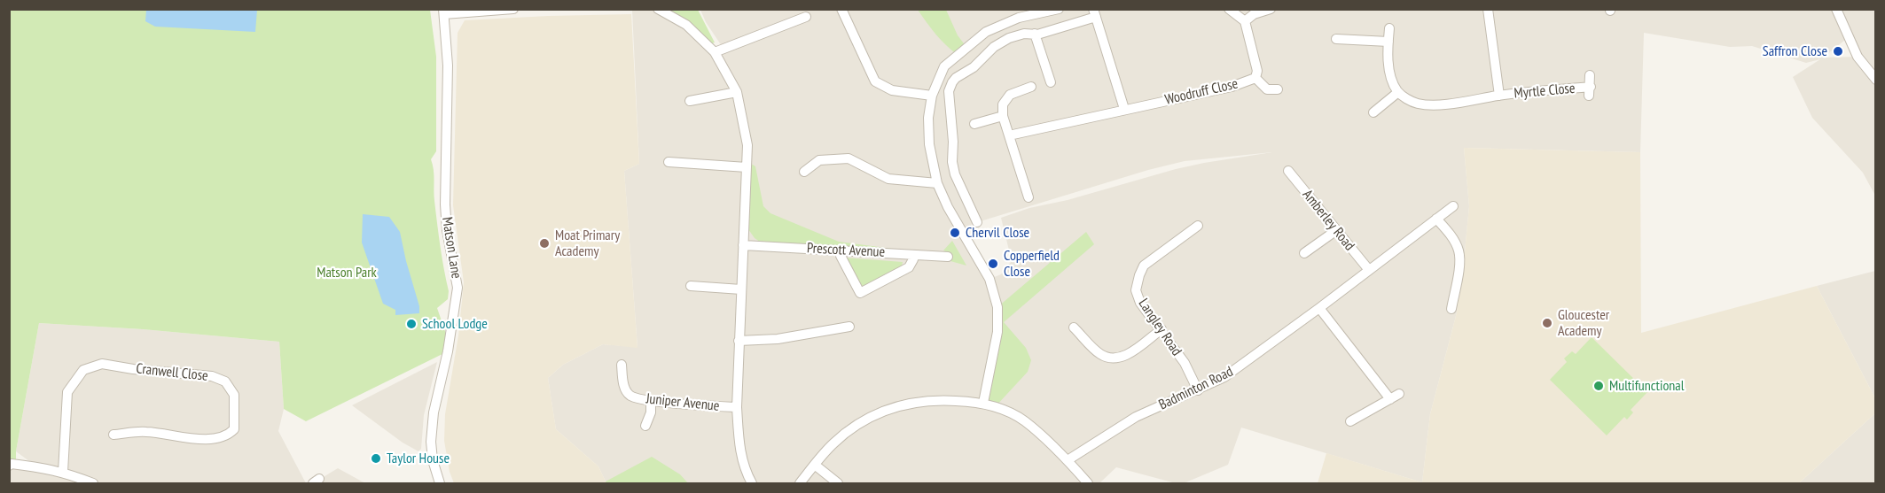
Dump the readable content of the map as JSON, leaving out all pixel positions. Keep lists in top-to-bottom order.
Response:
{
  "streets": {
    "street": [
      "Myrtle Close",
      "Woodruff Close",
      "Amberley Road",
      "Matson Lane",
      "Prescott Avenue",
      "Langley Road",
      "Cranwell Close",
      "Badminton Road",
      "Juniper Avenue"
    ]
  },
  "crossings": [
    ["Amberley Road", "Badminton Road"],
    ["Prescott Avenue", "Juniper Avenue"],
    ["Langley Road", "Badminton Road"]
  ],
  "parks": ["Matson Park"],
  "places": [
    "Saffron Close",
    "Chervil Close",
    "Moat Primary Academy",
    "Copperfield Close",
    "Gloucester Academy",
    "School Lodge",
    "Multifunctional",
    "Taylor House"
  ]
}
